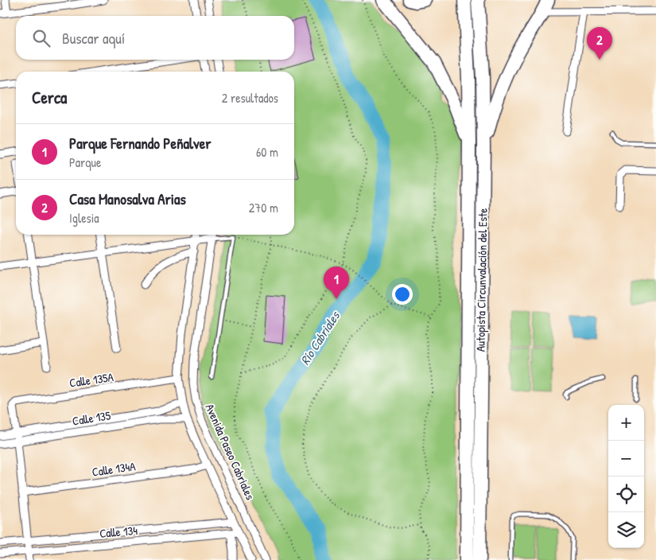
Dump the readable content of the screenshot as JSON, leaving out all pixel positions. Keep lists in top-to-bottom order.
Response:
{
  "streets": {
    "highway": ["Autopista Circunvalación del Este"],
    "street": [
      "Calle 135A",
      "Calle 135",
      "Avenida Paseo Cabriales",
      "Calle 134A",
      "Calle 134"
    ]
  },
  "crossings": [
    ["Calle 135A", "Calle 135"]
  ],
  "water": ["Río Cabriales"],
  "page": {
    "search": "Buscar aquí",
    "pins": ["2", "1"],
    "heading": ["Cerca", "2 resultados"],
    "list": [
      {
        "mark": "1",
        "name": "Parque Fernando Peñalver",
        "note": "Parque",
        "value": "60 m"
      },
      {
        "mark": "2",
        "name": "Casa Manosalva Arias",
        "note": "Iglesia",
        "value": "270 m"
      }
    ],
    "map_buttons": ["+", "−"]
  }
}
